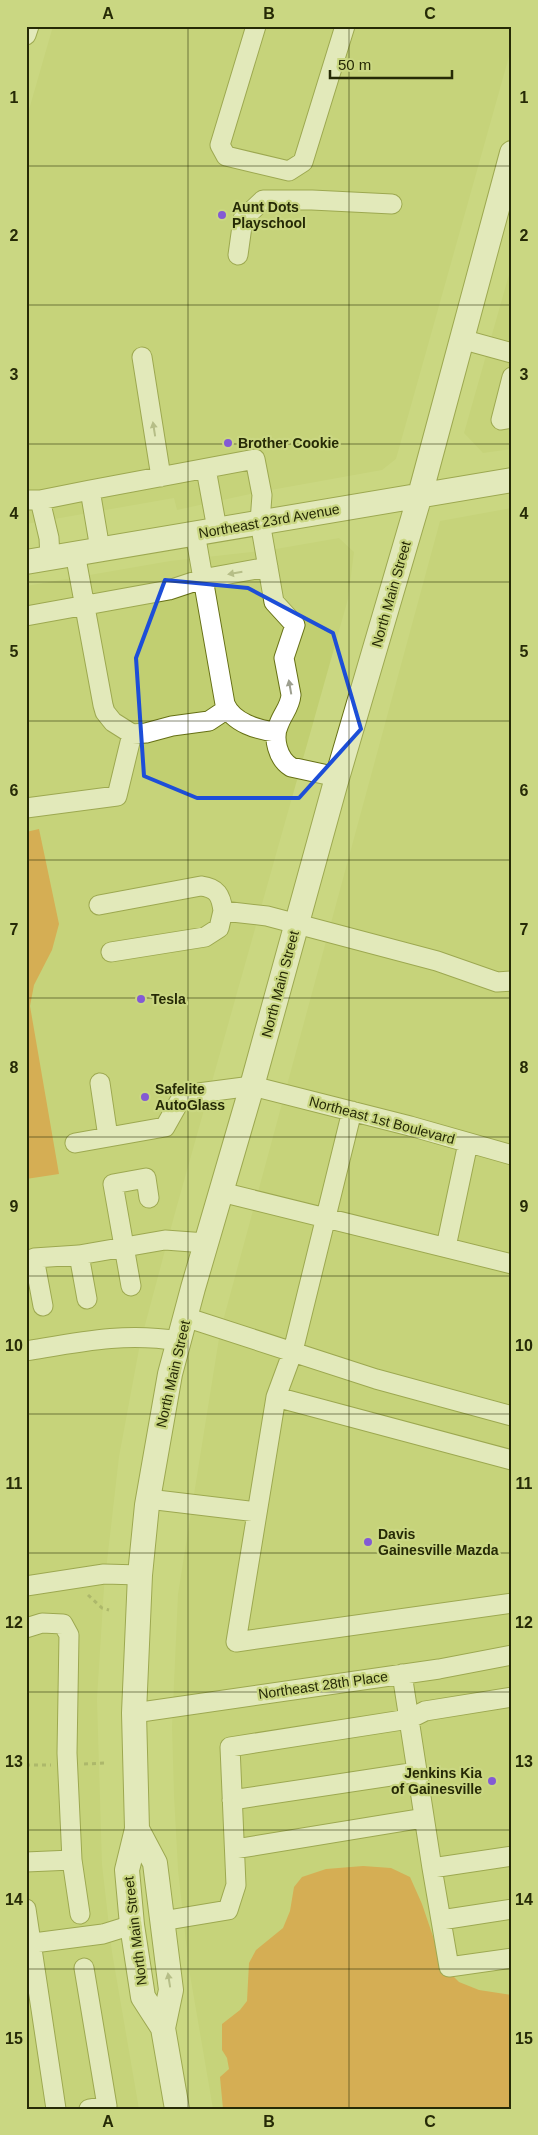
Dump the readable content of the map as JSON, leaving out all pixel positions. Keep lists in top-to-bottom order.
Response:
{
  "streets": {
    "main road": ["Northeast 23rd Avenue", "North Main Street"],
    "street": ["Northeast 1st Boulevard", "Northeast 28th Place"]
  },
  "crossings": [
    ["Northeast 23rd Avenue", "North Main Street"],
    ["North Main Street", "Northeast 1st Boulevard"],
    ["North Main Street", "Northeast 28th Place"]
  ],
  "places": [
    "Aunt Dots Playschool",
    "Brother Cookie",
    "Tesla",
    "Safelite AutoGlass",
    "Davis Gainesville Mazda",
    "Jenkins Kia of Gainesville"
  ],
  "scale_bar": "50 m",
  "grid": {
    "columns": ["A", "B", "C"],
    "rows": [
      "1",
      "2",
      "3",
      "4",
      "5",
      "6",
      "7",
      "8",
      "9",
      "10",
      "11",
      "12",
      "13",
      "14",
      "15"
    ]
  }
}
